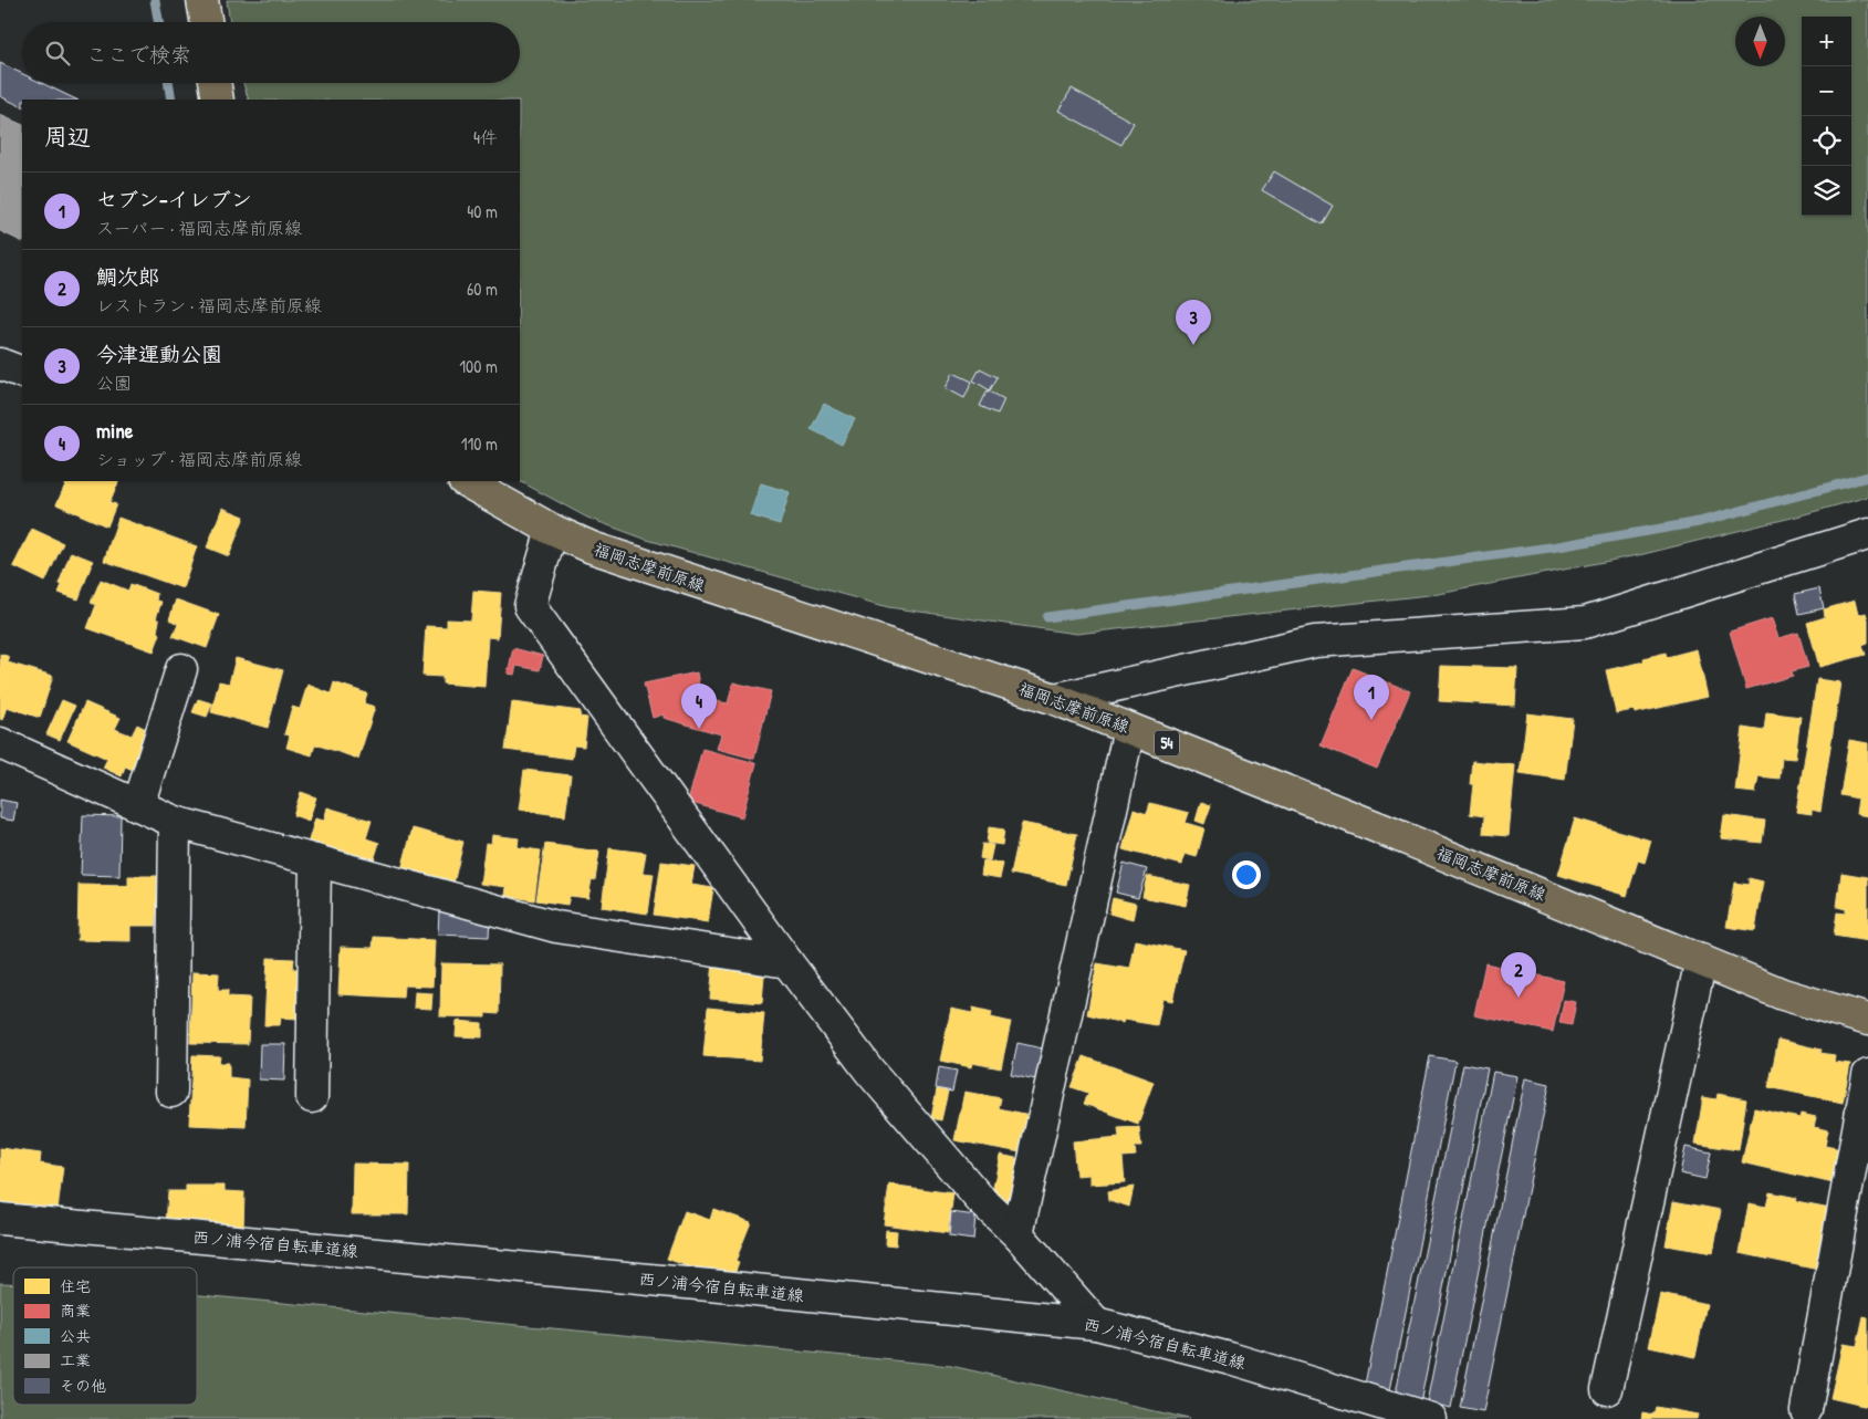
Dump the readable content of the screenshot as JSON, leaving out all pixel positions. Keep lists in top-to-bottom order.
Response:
{
  "streets": {
    "main road": ["福岡志摩前原線", "54"],
    "street": ["西ノ浦今宿自転車道線"]
  },
  "legend": [
    "住宅",
    "商業",
    "公共",
    "工業",
    "その他"
  ],
  "north": "bottom",
  "page": {
    "map_buttons": ["+", "−"],
    "search": "ここで検索",
    "heading": ["周辺", "4件"],
    "list": [
      {
        "mark": "1",
        "name": "セブン-イレブン",
        "note": "スーパー · 福岡志摩前原線",
        "value": "40 m"
      },
      {
        "mark": "2",
        "name": "鯛次郎",
        "note": "レストラン · 福岡志摩前原線",
        "value": "60 m"
      },
      {
        "mark": "3",
        "name": "今津運動公園",
        "note": "公園",
        "value": "100 m"
      },
      {
        "mark": "4",
        "name": "mine",
        "note": "ショップ · 福岡志摩前原線",
        "value": "110 m"
      }
    ],
    "pins": [
      "3",
      "1",
      "4",
      "2"
    ]
  }
}
